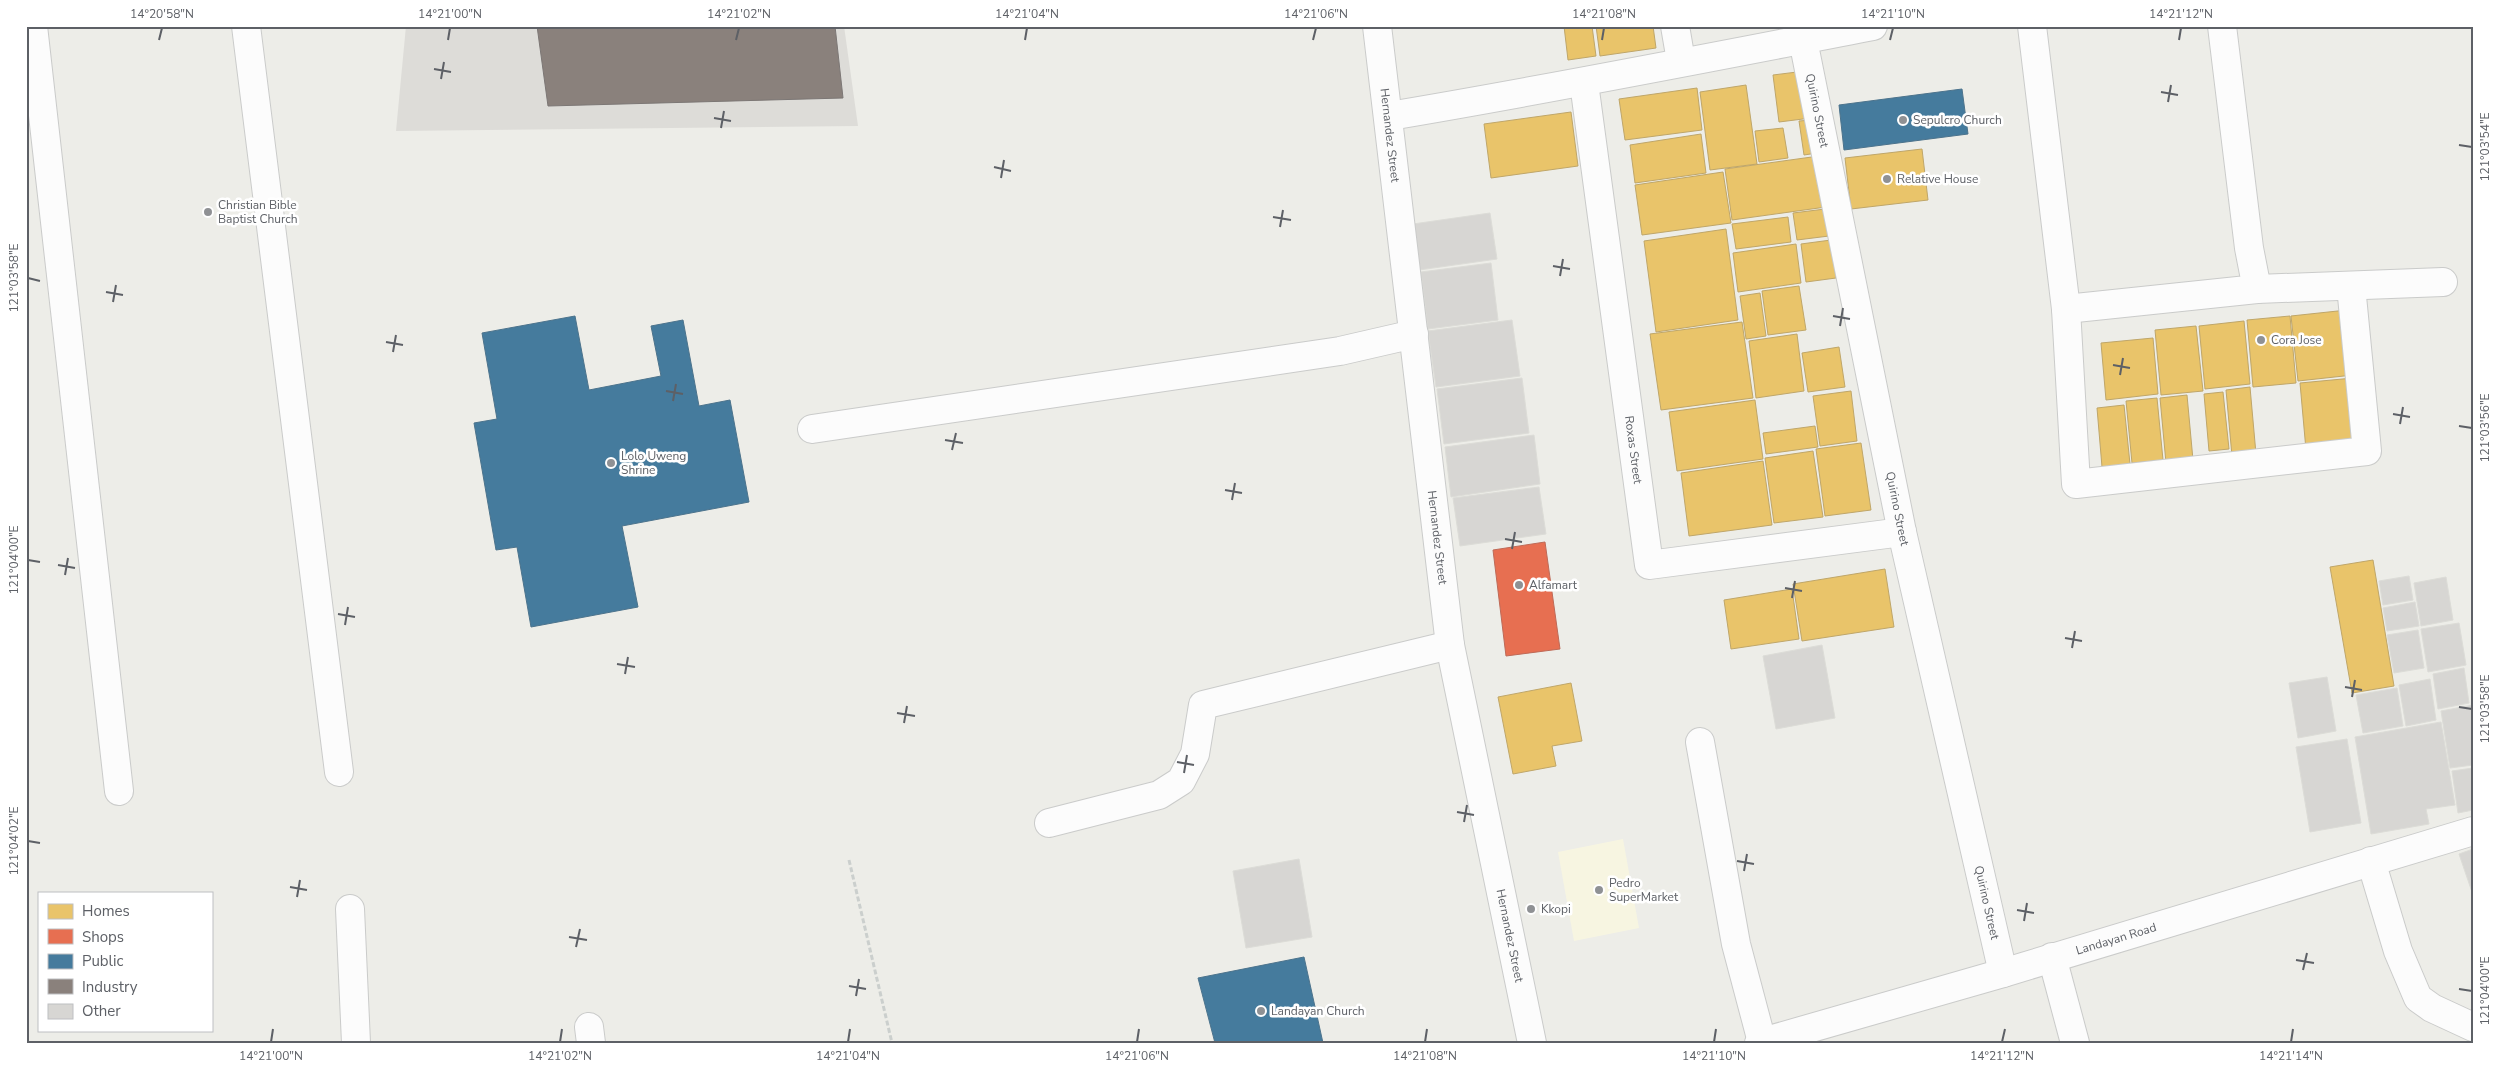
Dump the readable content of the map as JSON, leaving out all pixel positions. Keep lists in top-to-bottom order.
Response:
{
  "streets": {
    "street": [
      "Quirino Street",
      "Hernandez Street",
      "Roxas Street",
      "Landayan Road"
    ]
  },
  "crossings": [
    ["Quirino Street", "Roxas Street"],
    ["Quirino Street", "Landayan Road"]
  ],
  "places": [
    "Sepulcro Church",
    "Relative House",
    "Christian Bible Baptist Church",
    "Cora Jose",
    "Lolo Uweng Shrine",
    "Alfamart",
    "Pedro SuperMarket",
    "Kkopi",
    "Landayan Church"
  ],
  "legend": [
    "Homes",
    "Shops",
    "Public",
    "Industry",
    "Other"
  ],
  "coordinates": [
    "14°20'58\"N",
    "14°21'00\"N",
    "14°21'02\"N",
    "14°21'04\"N",
    "14°21'06\"N",
    "14°21'08\"N",
    "14°21'10\"N",
    "14°21'12\"N",
    "121°03'54\"E",
    "121°03'58\"E",
    "121°03'56\"E",
    "121°04'00\"E",
    "121°04'02\"E",
    "14°21'14\"N"
  ]
}
